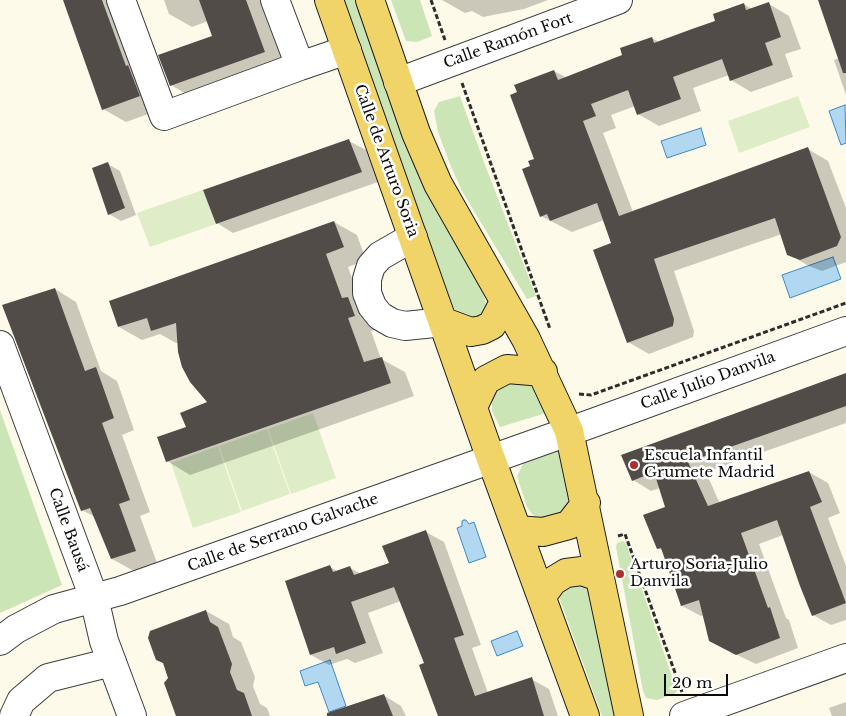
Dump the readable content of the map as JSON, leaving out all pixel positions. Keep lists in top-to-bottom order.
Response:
{
  "streets": {
    "main road": ["Calle de Arturo Soria"],
    "street": [
      "Calle Ramón Fort",
      "Calle Julio Danvila",
      "Calle Bausá",
      "Calle de Serrano Galvache"
    ]
  },
  "crossings": [
    ["Calle de Arturo Soria", "Calle de Serrano Galvache"],
    ["Calle Julio Danvila", "Calle de Serrano Galvache"],
    ["Calle Bausá", "Calle de Serrano Galvache"]
  ],
  "places": ["Escuela Infantil Grumete Madrid", "Arturo Soria-Julio Danvila"],
  "scale_bar": "20 m"
}
